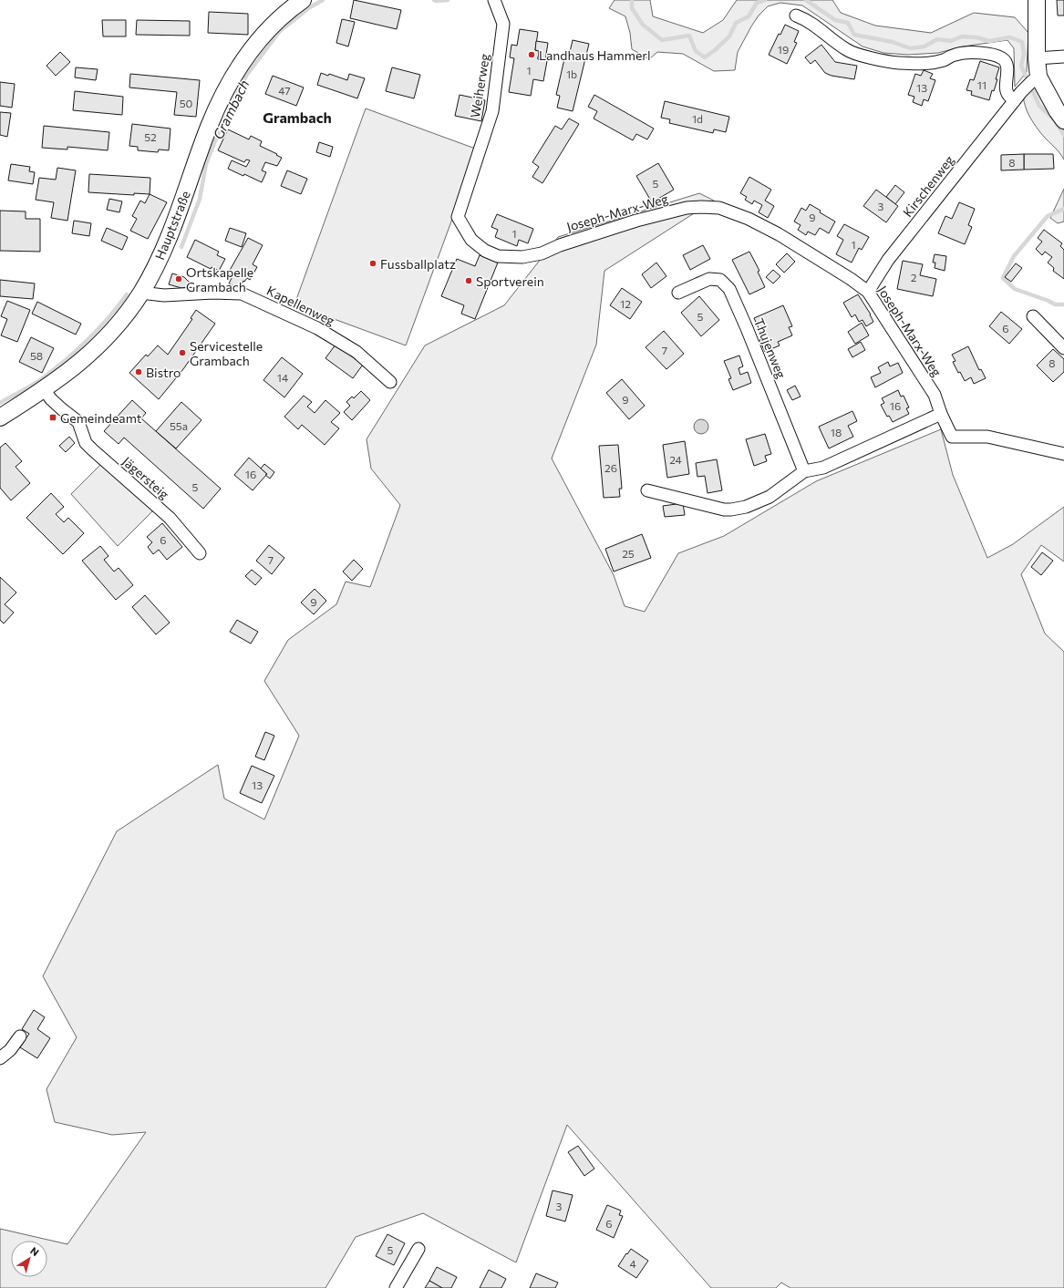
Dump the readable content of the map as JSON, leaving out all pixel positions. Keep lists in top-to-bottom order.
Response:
{
  "streets": {
    "main road": ["Hauptstraße"],
    "street": [
      "Weiherweg",
      "Kirschenweg",
      "Joseph-Marx-Weg",
      "Kapellenweg",
      "Thujenweg",
      "Jägersteig"
    ]
  },
  "crossings": [
    ["Weiherweg", "Joseph-Marx-Weg"],
    ["Kirschenweg", "Joseph-Marx-Weg"],
    ["Hauptstraße", "Kapellenweg"],
    ["Hauptstraße", "Jägersteig"]
  ],
  "districts": ["Grambach"],
  "water": ["Grambach"],
  "places": {
    "other": [
      "Landhaus Hammerl",
      "Fussballplatz",
      "Ortskapelle Grambach",
      "Sportverein",
      "Servicestelle Grambach",
      "Bistro"
    ],
    "transit": ["Gemeindeamt"]
  },
  "house_numbers": [
    "19",
    "1",
    "1b",
    "11",
    "13",
    "47",
    "50",
    "1d",
    "52",
    "8",
    "5",
    "3",
    "9",
    "1",
    "1",
    "2",
    "12",
    "5",
    "6",
    "7",
    "58",
    "8",
    "14",
    "9",
    "16",
    "55a",
    "18",
    "24",
    "26",
    "16",
    "5",
    "6",
    "25",
    "7",
    "9",
    "13",
    "3",
    "6",
    "5",
    "4"
  ],
  "north": "top right"
}
